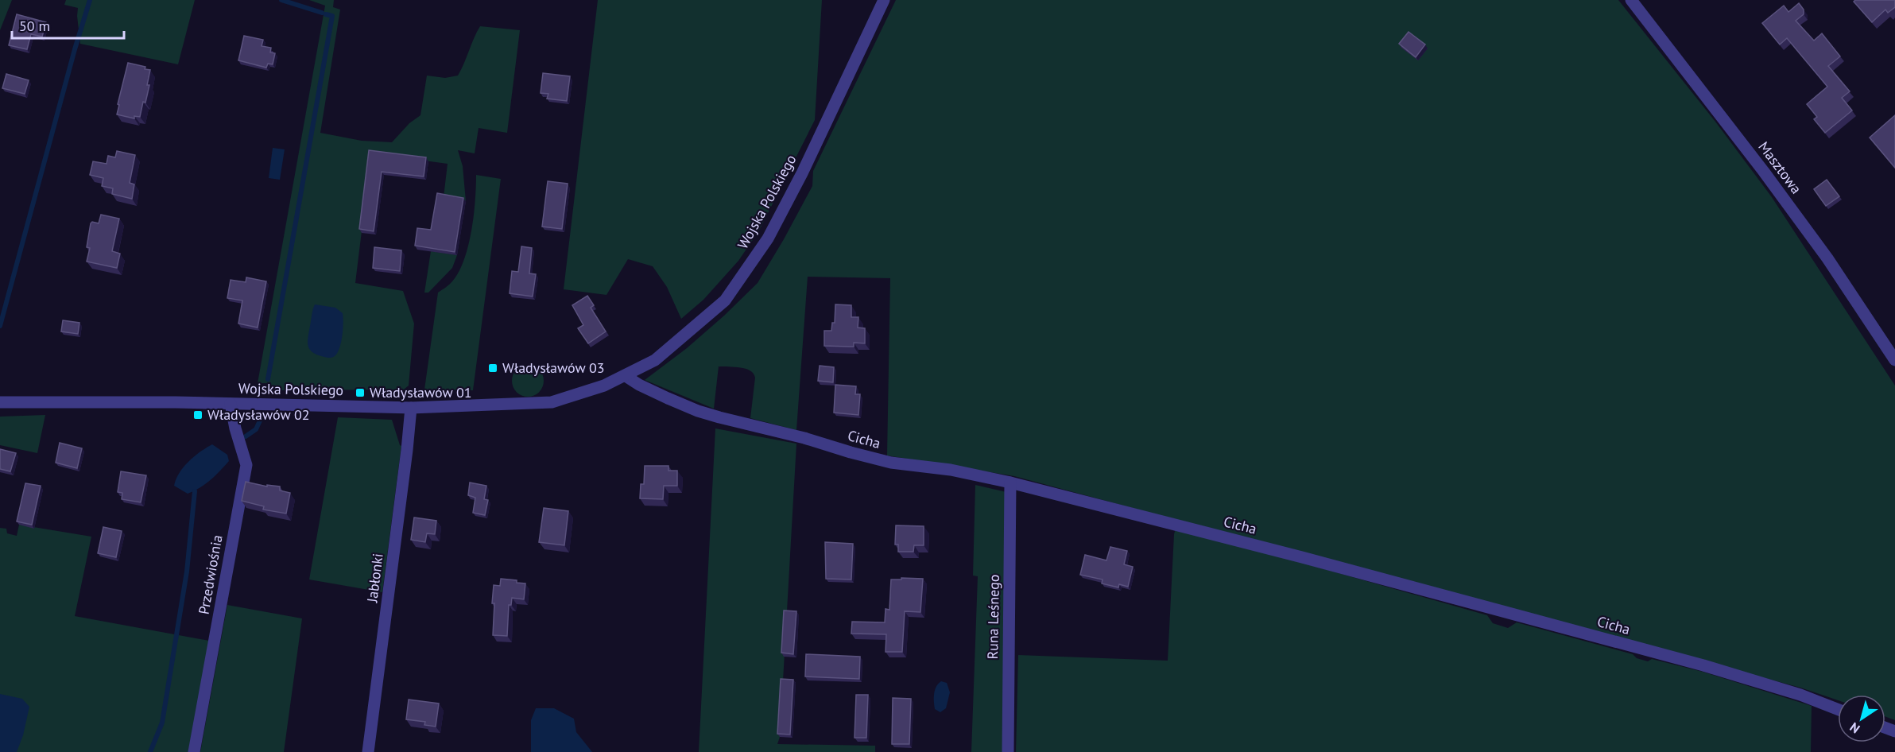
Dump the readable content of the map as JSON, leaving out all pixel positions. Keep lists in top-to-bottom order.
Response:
{
  "streets": {
    "street": [
      "Masztowa",
      "Wojska Polskiego",
      "Cicha",
      "Przedwiośnia",
      "Jabłonki",
      "Runa Leśnego"
    ]
  },
  "crossings": [
    ["Wojska Polskiego", "Cicha"],
    ["Wojska Polskiego", "Przedwiośnia"],
    ["Wojska Polskiego", "Jabłonki"],
    ["Cicha", "Runa Leśnego"]
  ],
  "places": {
    "transit": ["Władysławów 03", "Władysławów 01", "Władysławów 02"]
  },
  "scale_bar": "50 m",
  "north": "bottom left"
}
